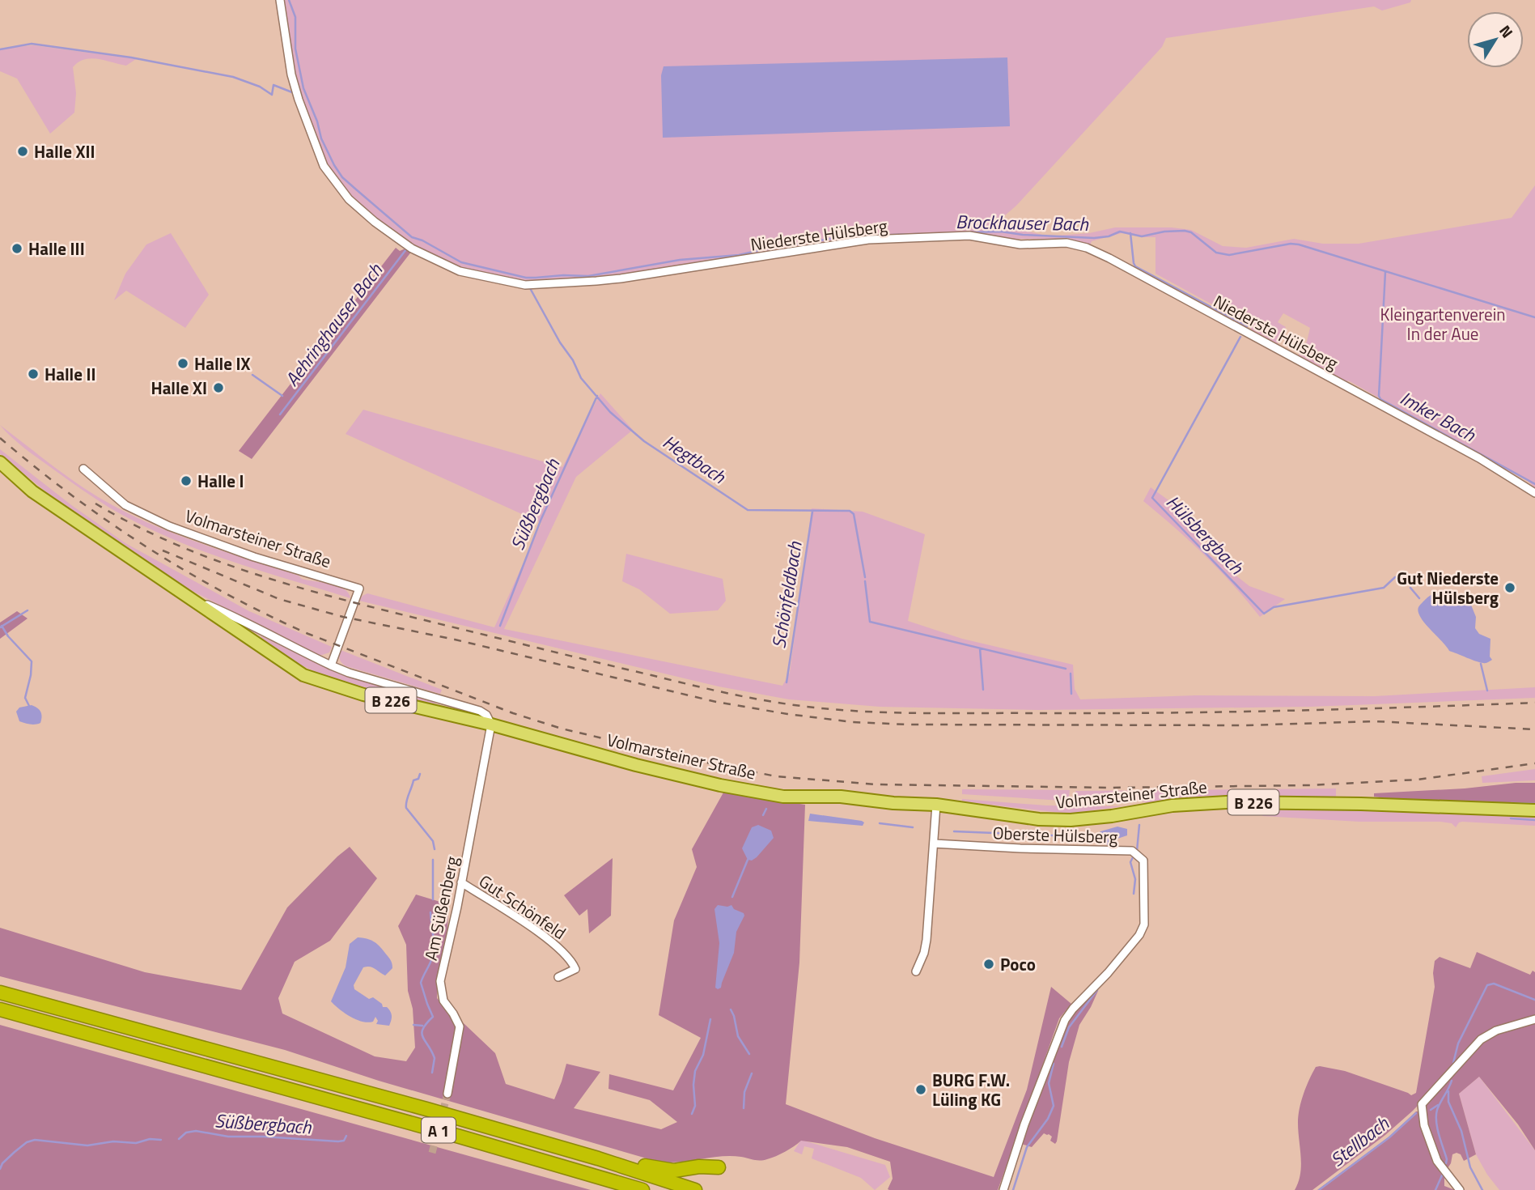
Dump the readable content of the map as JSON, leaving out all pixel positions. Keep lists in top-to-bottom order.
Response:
{
  "streets": {
    "highway": ["A 1"],
    "main road": ["Volmarsteiner Straße", "B 226"],
    "street": [
      "Niederste Hülsberg",
      "Oberste Hülsberg",
      "Gut Schönfeld",
      "Am Süßenberg"
    ]
  },
  "crossings": [
    ["Volmarsteiner Straße", "Am Süßenberg"],
    ["Gut Schönfeld", "Am Süßenberg"]
  ],
  "water": [
    "Brockhauser Bach",
    "Aehringhauser Bach",
    "Imker Bach",
    "Hegtbach",
    "Süßbergbach",
    "Hülsbergbach",
    "Schönfeldbach",
    "Stellbach"
  ],
  "parks": ["Kleingartenverein In der Aue"],
  "places": [
    "Halle XII",
    "Halle III",
    "Halle IX",
    "Halle II",
    "Halle XI",
    "Halle I",
    "Gut Niederste Hülsberg",
    "Poco",
    "BURG F.W. Lüling KG"
  ],
  "north": "top right"
}
